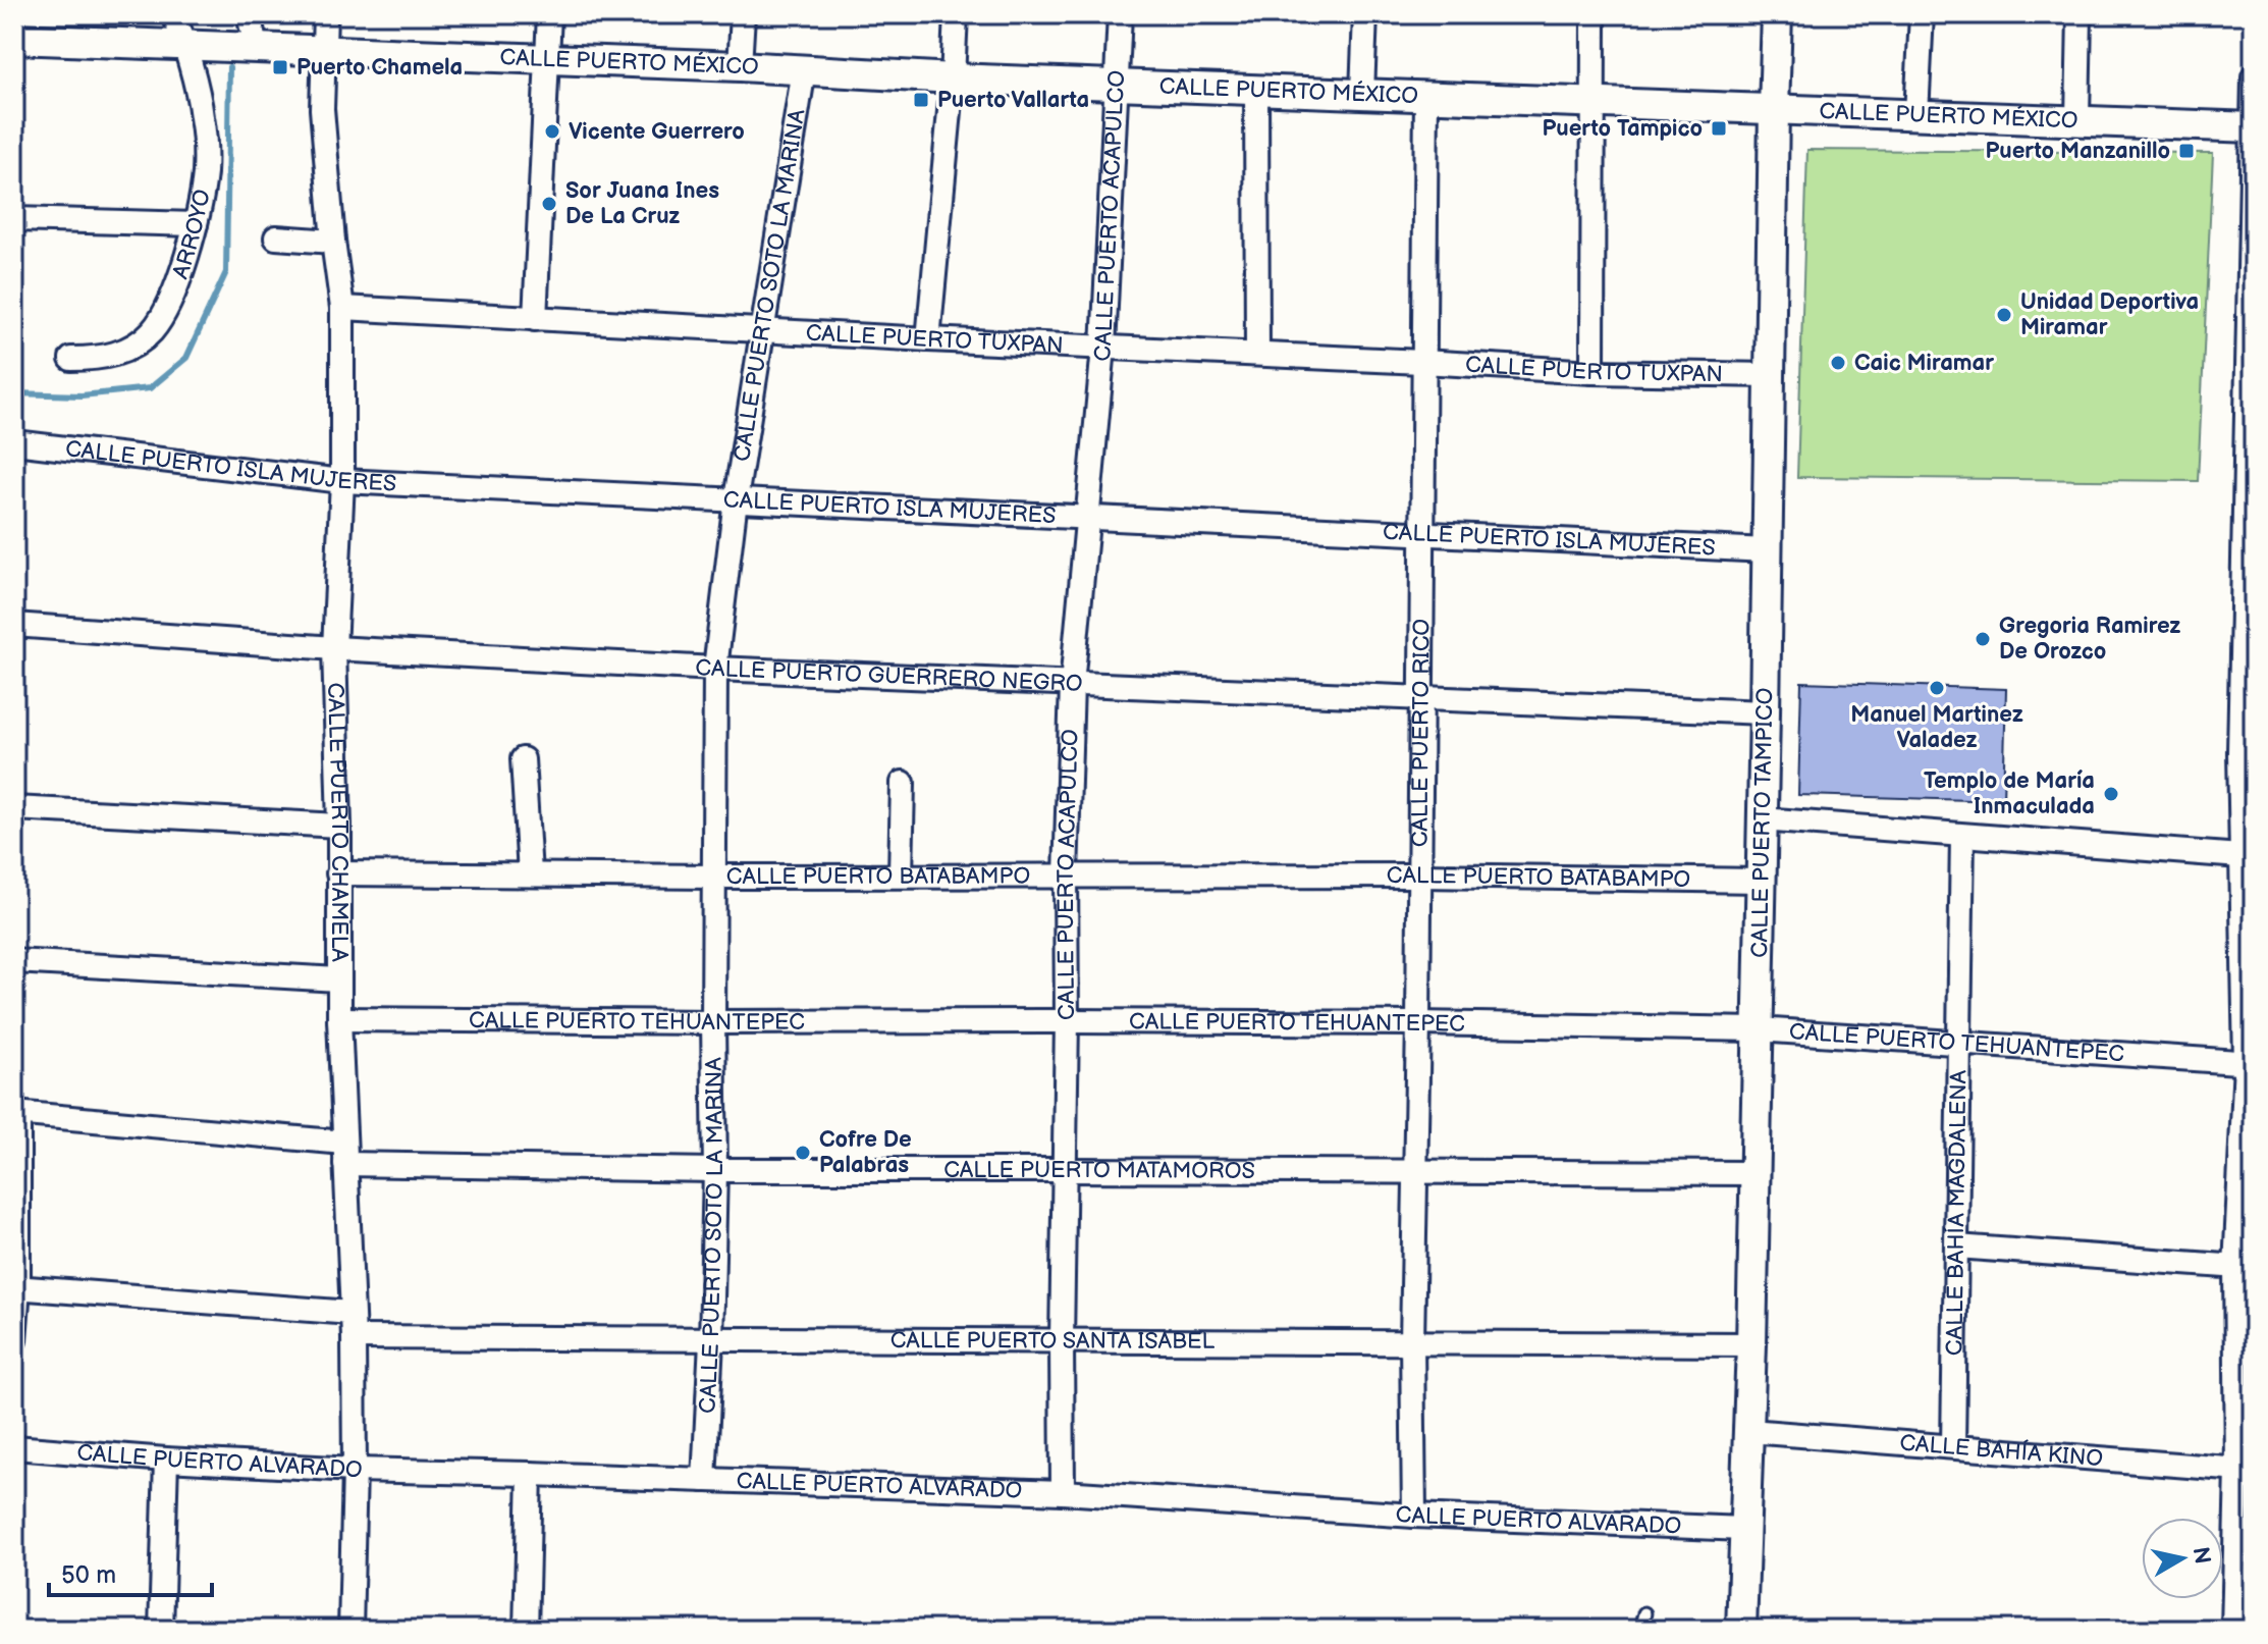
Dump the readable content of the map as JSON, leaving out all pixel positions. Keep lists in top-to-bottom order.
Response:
{
  "streets": {
    "street": [
      "CALLE PUERTO MÉXICO",
      "CALLE PUERTO ACAPULCO",
      "ARROYO",
      "CALLE PUERTO SOTO LA MARINA",
      "CALLE PUERTO TUXPAN",
      "CALLE PUERTO ISLA MUJERES",
      "CALLE PUERTO GUERRERO NEGRO",
      "CALLE PUERTO RICO",
      "CALLE PUERTO CHAMELA",
      "CALLE PUERTO TAMPICO",
      "CALLE PUERTO BATABAMPO",
      "CALLE PUERTO TEHUANTEPEC",
      "CALLE PUERTO MATAMOROS",
      "CALLE BAHÍA MAGDALENA",
      "CALLE PUERTO SANTA ISABEL",
      "CALLE BAHÍA KINO",
      "CALLE PUERTO ALVARADO"
    ]
  },
  "crossings": [
    ["CALLE PUERTO MÉXICO", "CALLE PUERTO ACAPULCO"],
    ["CALLE PUERTO MÉXICO", "ARROYO"],
    ["CALLE PUERTO MÉXICO", "CALLE PUERTO SOTO LA MARINA"],
    ["CALLE PUERTO MÉXICO", "CALLE PUERTO RICO"],
    ["CALLE PUERTO MÉXICO", "CALLE PUERTO CHAMELA"],
    ["CALLE PUERTO MÉXICO", "CALLE PUERTO TAMPICO"],
    ["CALLE PUERTO ACAPULCO", "CALLE PUERTO TUXPAN"],
    ["CALLE PUERTO ACAPULCO", "CALLE PUERTO ISLA MUJERES"],
    ["CALLE PUERTO ACAPULCO", "CALLE PUERTO GUERRERO NEGRO"],
    ["CALLE PUERTO ACAPULCO", "CALLE PUERTO BATABAMPO"],
    ["CALLE PUERTO ACAPULCO", "CALLE PUERTO TEHUANTEPEC"],
    ["CALLE PUERTO ACAPULCO", "CALLE PUERTO MATAMOROS"],
    ["CALLE PUERTO ACAPULCO", "CALLE PUERTO SANTA ISABEL"],
    ["CALLE PUERTO ACAPULCO", "CALLE PUERTO ALVARADO"],
    ["CALLE PUERTO SOTO LA MARINA", "CALLE PUERTO TUXPAN"],
    ["CALLE PUERTO SOTO LA MARINA", "CALLE PUERTO ISLA MUJERES"],
    ["CALLE PUERTO SOTO LA MARINA", "CALLE PUERTO GUERRERO NEGRO"],
    ["CALLE PUERTO SOTO LA MARINA", "CALLE PUERTO BATABAMPO"],
    ["CALLE PUERTO SOTO LA MARINA", "CALLE PUERTO TEHUANTEPEC"],
    ["CALLE PUERTO SOTO LA MARINA", "CALLE PUERTO MATAMOROS"],
    ["CALLE PUERTO SOTO LA MARINA", "CALLE PUERTO SANTA ISABEL"],
    ["CALLE PUERTO SOTO LA MARINA", "CALLE PUERTO ALVARADO"],
    ["CALLE PUERTO TUXPAN", "CALLE PUERTO RICO"],
    ["CALLE PUERTO TUXPAN", "CALLE PUERTO CHAMELA"],
    ["CALLE PUERTO TUXPAN", "CALLE PUERTO TAMPICO"],
    ["CALLE PUERTO ISLA MUJERES", "CALLE PUERTO RICO"],
    ["CALLE PUERTO ISLA MUJERES", "CALLE PUERTO CHAMELA"],
    ["CALLE PUERTO ISLA MUJERES", "CALLE PUERTO TAMPICO"],
    ["CALLE PUERTO GUERRERO NEGRO", "CALLE PUERTO RICO"],
    ["CALLE PUERTO GUERRERO NEGRO", "CALLE PUERTO CHAMELA"],
    ["CALLE PUERTO GUERRERO NEGRO", "CALLE PUERTO TAMPICO"],
    ["CALLE PUERTO RICO", "CALLE PUERTO BATABAMPO"],
    ["CALLE PUERTO RICO", "CALLE PUERTO TEHUANTEPEC"],
    ["CALLE PUERTO RICO", "CALLE PUERTO MATAMOROS"],
    ["CALLE PUERTO RICO", "CALLE PUERTO SANTA ISABEL"],
    ["CALLE PUERTO RICO", "CALLE PUERTO ALVARADO"],
    ["CALLE PUERTO CHAMELA", "CALLE PUERTO BATABAMPO"],
    ["CALLE PUERTO CHAMELA", "CALLE PUERTO TEHUANTEPEC"],
    ["CALLE PUERTO CHAMELA", "CALLE PUERTO MATAMOROS"],
    ["CALLE PUERTO CHAMELA", "CALLE PUERTO SANTA ISABEL"],
    ["CALLE PUERTO CHAMELA", "CALLE PUERTO ALVARADO"],
    ["CALLE PUERTO TAMPICO", "CALLE PUERTO BATABAMPO"],
    ["CALLE PUERTO TAMPICO", "CALLE PUERTO TEHUANTEPEC"],
    ["CALLE PUERTO TAMPICO", "CALLE PUERTO MATAMOROS"],
    ["CALLE PUERTO TAMPICO", "CALLE PUERTO SANTA ISABEL"],
    ["CALLE PUERTO TAMPICO", "CALLE BAHÍA KINO"],
    ["CALLE PUERTO TAMPICO", "CALLE PUERTO ALVARADO"],
    ["CALLE PUERTO TEHUANTEPEC", "CALLE BAHÍA MAGDALENA"],
    ["CALLE BAHÍA MAGDALENA", "CALLE BAHÍA KINO"]
  ],
  "places": {
    "transit": [
      "Puerto Chamela",
      "Puerto Vallarta",
      "Puerto Tampico",
      "Puerto Manzanillo"
    ],
    "other": [
      "Vicente Guerrero",
      "Sor Juana Ines De La Cruz",
      "Unidad Deportiva Miramar",
      "Caic Miramar",
      "Gregoria Ramirez De Orozco",
      "Manuel Martinez Valadez",
      "Templo de María Inmaculada",
      "Cofre De Palabras"
    ]
  },
  "scale_bar": "50 m",
  "north": "right"
}
